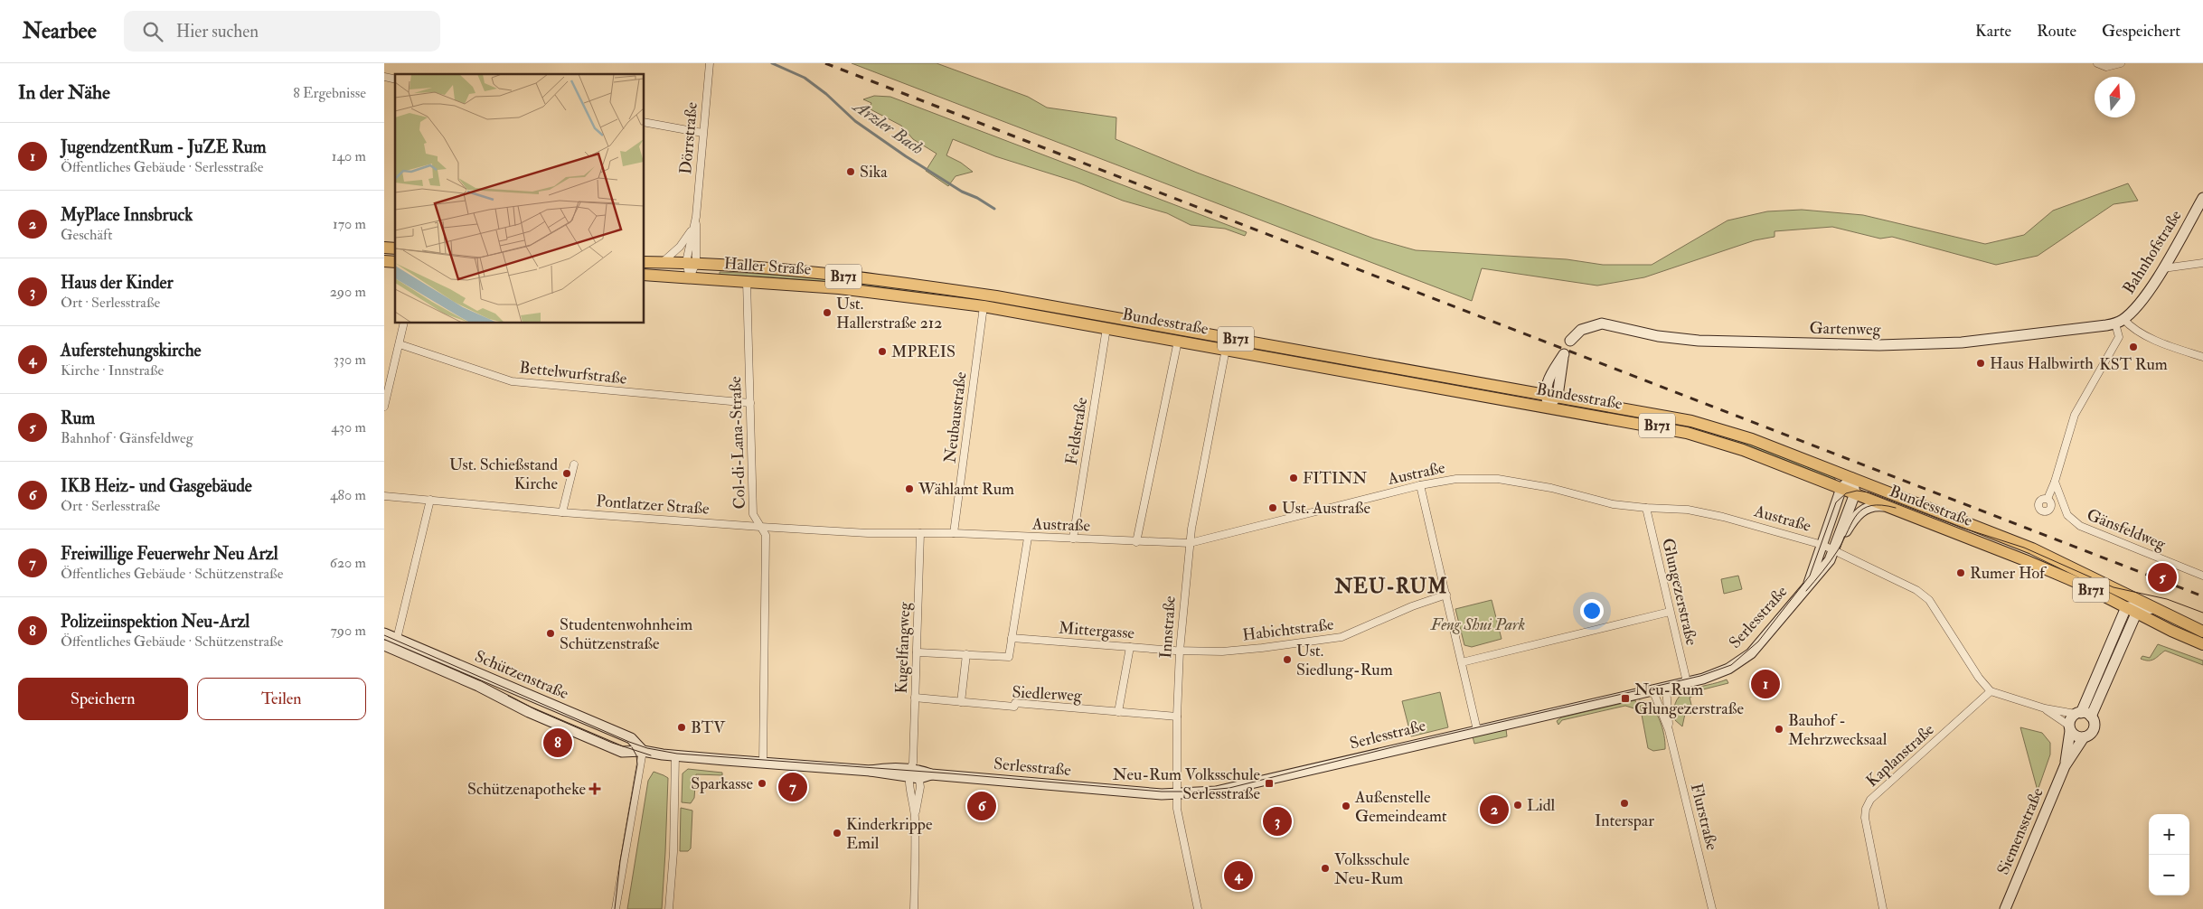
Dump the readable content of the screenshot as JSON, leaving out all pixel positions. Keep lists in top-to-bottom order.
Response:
{
  "streets": {
    "main road": ["Haller Straße", "B171", "Bundesstraße"],
    "street": [
      "Dörrstraße",
      "Bahnhofstraße",
      "Gartenweg",
      "Bettelwurfstraße",
      "Neubaustraße",
      "Feldstraße",
      "Col-di-Lana-Straße",
      "Austraße",
      "Pontlatzer Straße",
      "Gänsfeldweg",
      "Glungezerstraße",
      "Serlesstraße",
      "Innstraße",
      "Habichtstraße",
      "Mittergasse",
      "Kugelfangweg",
      "Schützenstraße",
      "Siedlerweg",
      "Kaplanstraße",
      "Flurstraße",
      "Siemensstraße"
    ]
  },
  "crossings": [
    ["Dörrstraße", "Haller Straße"],
    ["Bahnhofstraße", "Gartenweg"],
    ["Haller Straße", "Bundesstraße"],
    ["Haller Straße", "Col-di-Lana-Straße"],
    ["B171", "Bundesstraße"],
    ["Bundesstraße", "Neubaustraße"],
    ["Bundesstraße", "Feldstraße"],
    ["Bundesstraße", "Serlesstraße"],
    ["Bundesstraße", "Innstraße"],
    ["Bettelwurfstraße", "Col-di-Lana-Straße"],
    ["Neubaustraße", "Austraße"],
    ["Feldstraße", "Austraße"],
    ["Col-di-Lana-Straße", "Pontlatzer Straße"],
    ["Col-di-Lana-Straße", "Schützenstraße"],
    ["Austraße", "Pontlatzer Straße"],
    ["Austraße", "Glungezerstraße"],
    ["Austraße", "Serlesstraße"],
    ["Austraße", "Innstraße"],
    ["Austraße", "Kugelfangweg"],
    ["Pontlatzer Straße", "Kugelfangweg"],
    ["Glungezerstraße", "Serlesstraße"],
    ["Serlesstraße", "Innstraße"],
    ["Serlesstraße", "Kugelfangweg"],
    ["Serlesstraße", "Schützenstraße"],
    ["Serlesstraße", "Flurstraße"],
    ["Innstraße", "Habichtstraße"],
    ["Innstraße", "Mittergasse"],
    ["Innstraße", "Siedlerweg"],
    ["Habichtstraße", "Mittergasse"],
    ["Kugelfangweg", "Schützenstraße"],
    ["Kugelfangweg", "Siedlerweg"]
  ],
  "districts": ["NEU-RUM"],
  "water": ["Arzler Bach"],
  "parks": ["Feng Shui Park"],
  "places": {
    "other": [
      "Sika",
      "Ust. Hallerstraße 212",
      "KST Rum",
      "MPREIS",
      "Haus Halbwirth",
      "Ust. Schießstand Kirche",
      "FITINN",
      "Wählamt Rum",
      "Ust. Austraße",
      "Rumer Hof",
      "Studentenwohnheim Schützenstraße",
      "Ust. Siedlung-Rum",
      "BTV",
      "Bauhof - Mehrzwecksaal",
      "Sparkasse",
      "Interspar",
      "Lidl",
      "Außenstelle Gemeindeamt",
      "Kinderkrippe Emil",
      "Volksschule Neu-Rum"
    ],
    "transit": ["Neu-Rum Glungezerstraße", "Neu-Rum Volksschule Serlesstraße"],
    "health": ["Schützenapotheke"]
  },
  "north": "top",
  "page": {
    "header": "Nearbee",
    "search": "Hier suchen",
    "nav": ["Karte", "Route", "Gespeichert"],
    "heading": ["In der Nähe", "8 Ergebnisse"],
    "list": [
      {
        "mark": "1",
        "name": "JugendzentRum - JuZE Rum",
        "note": "Öffentliches Gebäude · Serlesstraße",
        "value": "140 m"
      },
      {
        "mark": "2",
        "name": "MyPlace Innsbruck",
        "note": "Geschäft",
        "value": "170 m"
      },
      {
        "mark": "3",
        "name": "Haus der Kinder",
        "note": "Ort · Serlesstraße",
        "value": "290 m"
      },
      {
        "mark": "4",
        "name": "Auferstehungskirche",
        "note": "Kirche · Innstraße",
        "value": "330 m"
      },
      {
        "mark": "5",
        "name": "Rum",
        "note": "Bahnhof · Gänsfeldweg",
        "value": "430 m"
      },
      {
        "mark": "6",
        "name": "IKB Heiz- und Gasgebäude",
        "note": "Ort · Serlesstraße",
        "value": "480 m"
      },
      {
        "mark": "7",
        "name": "Freiwillige Feuerwehr Neu Arzl",
        "note": "Öffentliches Gebäude · Schützenstraße",
        "value": "620 m"
      },
      {
        "mark": "8",
        "name": "Polizeiinspektion Neu-Arzl",
        "note": "Öffentliches Gebäude · Schützenstraße",
        "value": "790 m"
      }
    ],
    "pins": [
      "5",
      "1",
      "8",
      "7",
      "6",
      "2",
      "3",
      "4"
    ],
    "buttons": ["Speichern", "Teilen"],
    "map_buttons": ["+", "−"]
  }
}
